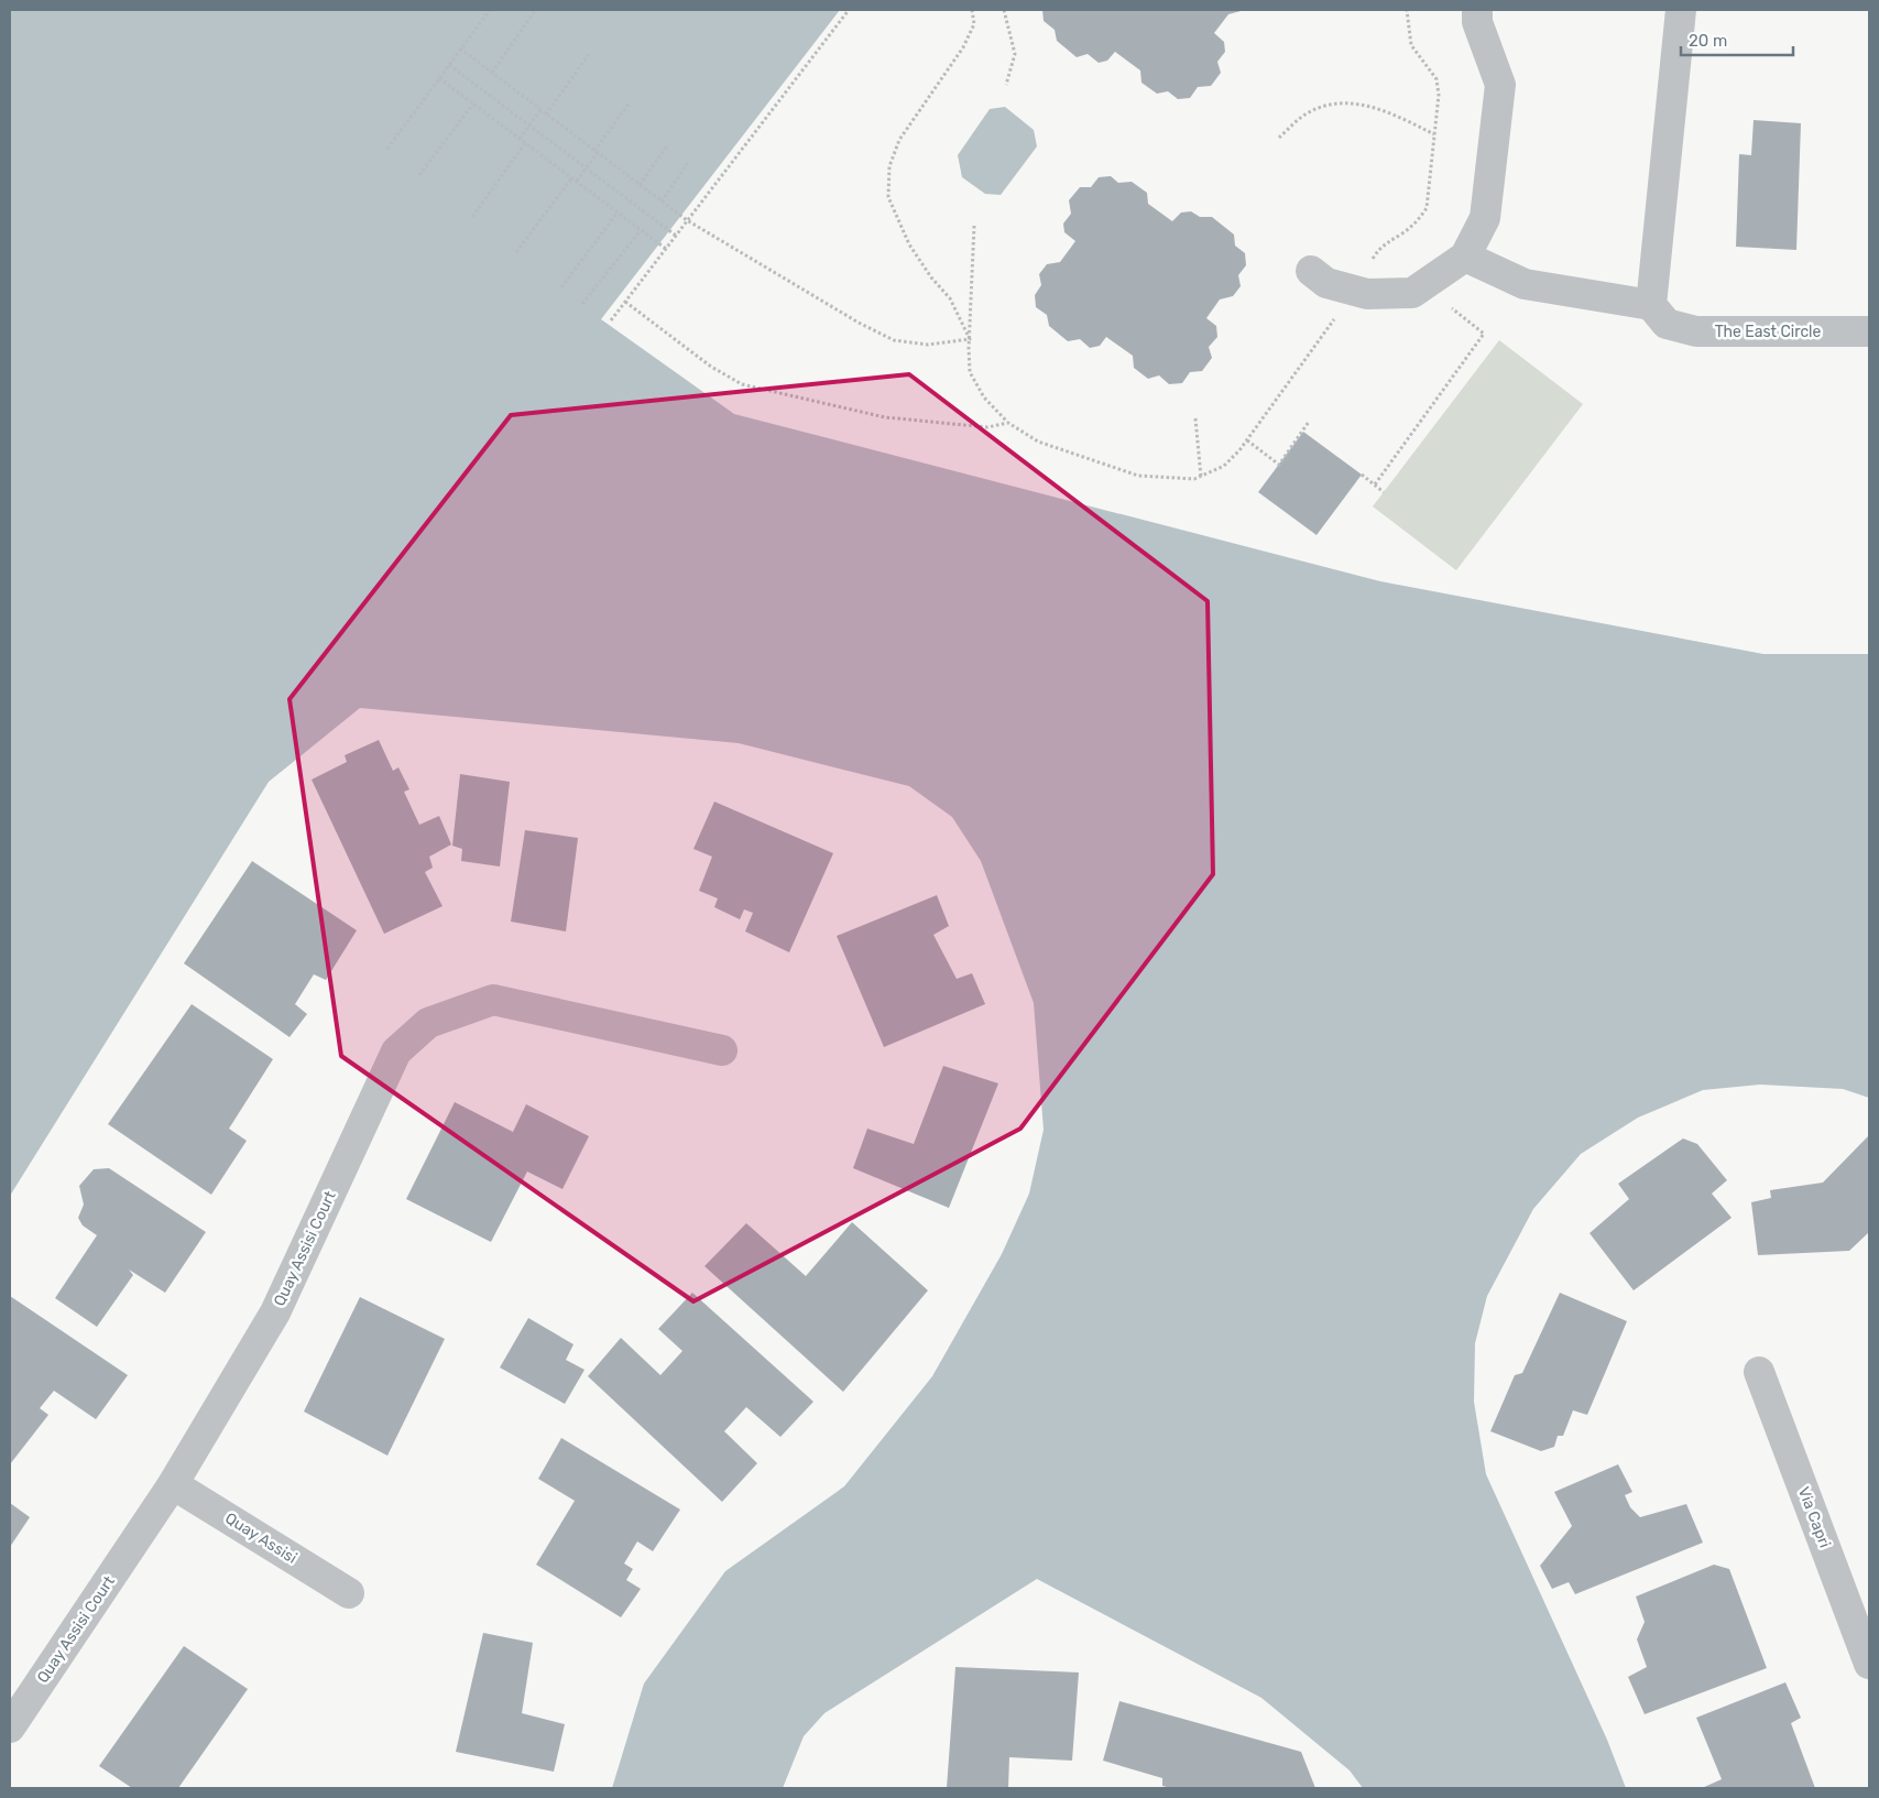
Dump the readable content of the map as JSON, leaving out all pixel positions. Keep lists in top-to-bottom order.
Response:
{
  "streets": {
    "street": [
      "The East Circle",
      "Quay Assisi Court",
      "Via Capri",
      "Quay Assisi"
    ]
  },
  "crossings": [
    ["Quay Assisi Court", "Quay Assisi"]
  ],
  "scale_bar": "20 m"
}
